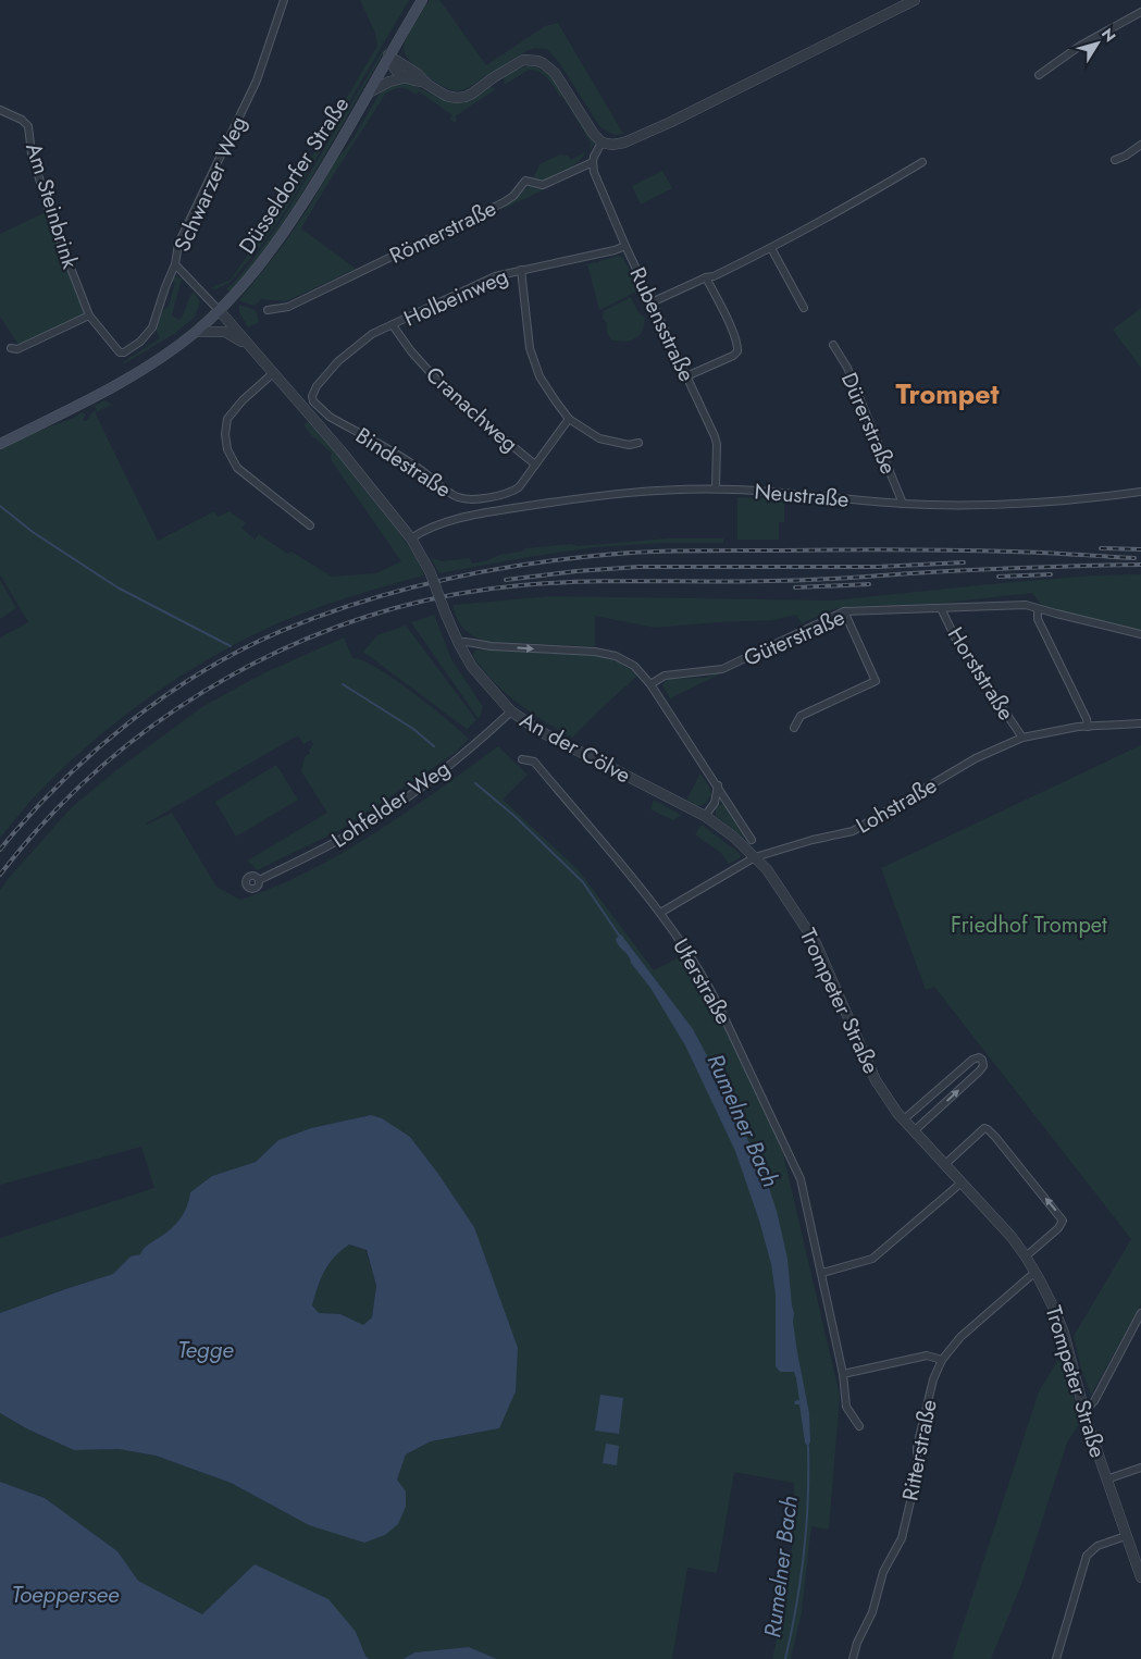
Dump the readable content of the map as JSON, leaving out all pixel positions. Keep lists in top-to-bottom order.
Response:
{
  "streets": {
    "main road": ["Düsseldorfer Straße"],
    "street": [
      "Schwarzer Weg",
      "Am Steinbrink",
      "Römerstraße",
      "Holbeinweg",
      "Rubensstraße",
      "Cranachweg",
      "Dürerstraße",
      "Bindestraße",
      "Neustraße",
      "Güterstraße",
      "Horststraße",
      "An der Cölve",
      "Lohfelder Weg",
      "Lohstraße",
      "Uferstraße",
      "Trompeter Straße",
      "Ritterstraße"
    ]
  },
  "crossings": [
    ["Düsseldorfer Straße", "An der Cölve"],
    ["Schwarzer Weg", "Am Steinbrink"],
    ["Schwarzer Weg", "An der Cölve"],
    ["Römerstraße", "Rubensstraße"],
    ["Holbeinweg", "Rubensstraße"],
    ["Holbeinweg", "Cranachweg"],
    ["Holbeinweg", "Bindestraße"],
    ["Rubensstraße", "Neustraße"],
    ["Cranachweg", "Bindestraße"],
    ["Dürerstraße", "Neustraße"],
    ["Neustraße", "An der Cölve"],
    ["Güterstraße", "Horststraße"],
    ["Horststraße", "Lohstraße"],
    ["An der Cölve", "Lohfelder Weg"],
    ["An der Cölve", "Lohstraße"],
    ["An der Cölve", "Trompeter Straße"],
    ["Lohstraße", "Uferstraße"],
    ["Lohstraße", "Trompeter Straße"],
    ["Trompeter Straße", "Ritterstraße"]
  ],
  "districts": ["Trompet"],
  "water": ["Rumelner Bach", "Tegge", "Toeppersee"],
  "parks": ["Friedhof Trompet"],
  "north": "top right"
}
